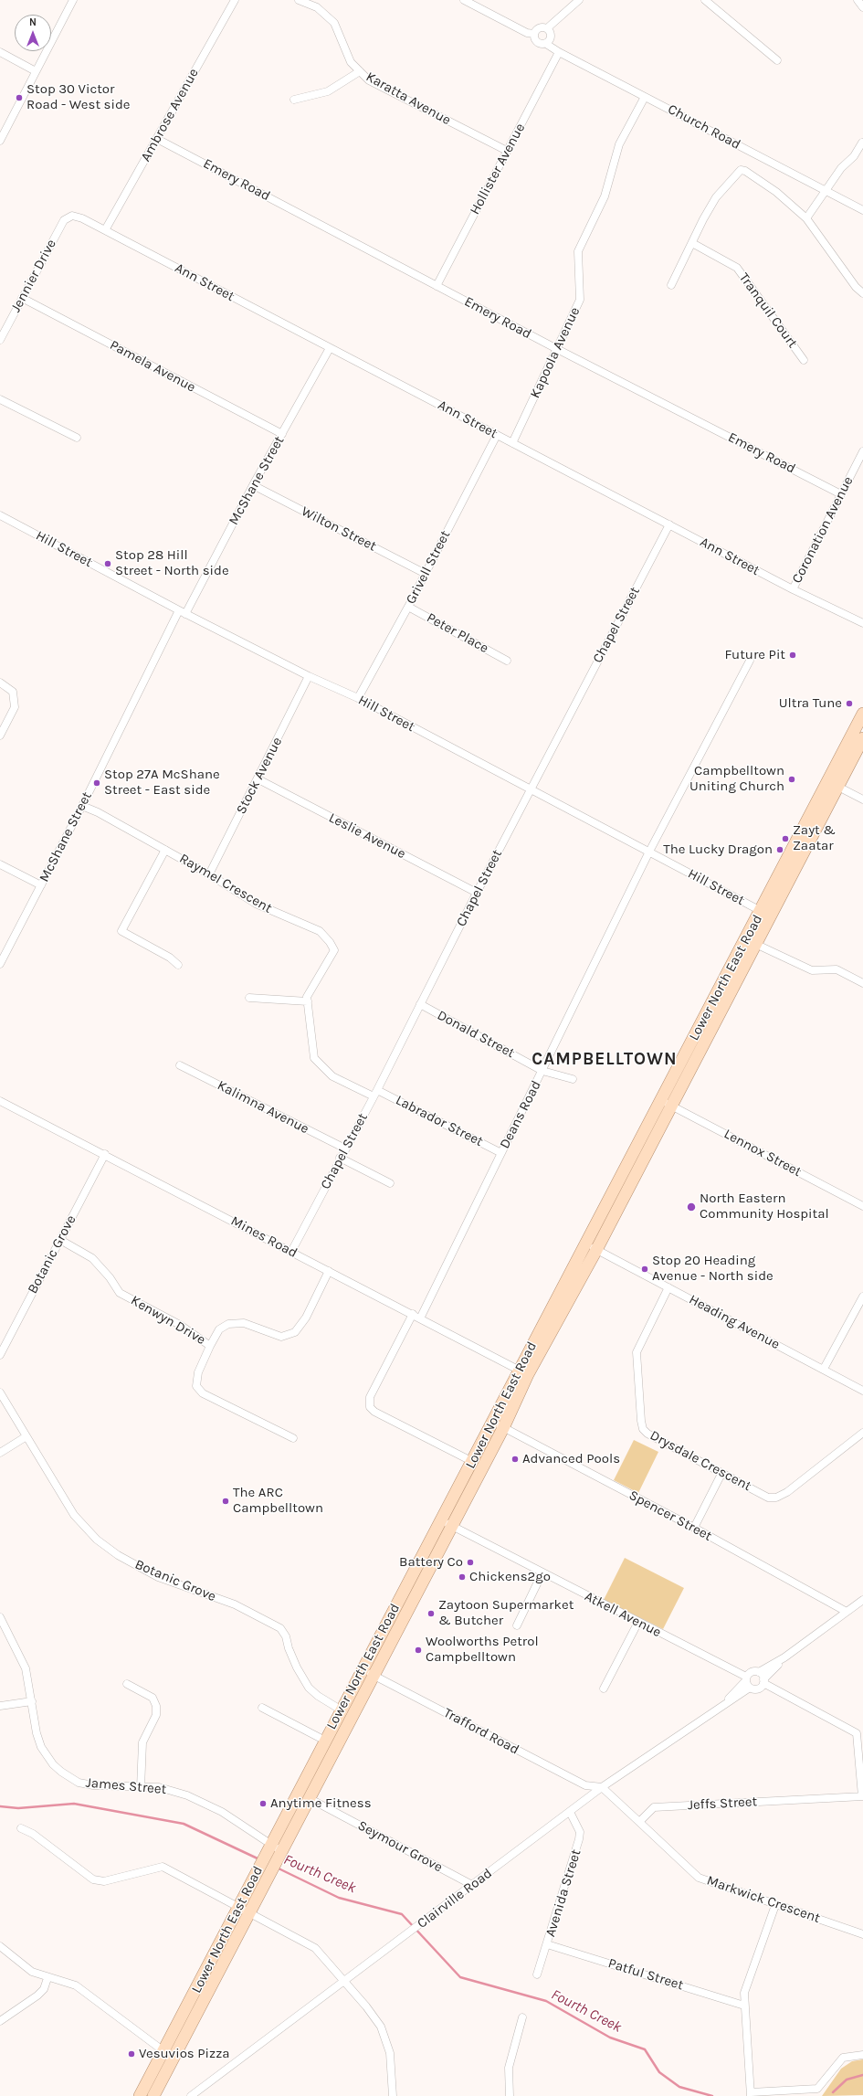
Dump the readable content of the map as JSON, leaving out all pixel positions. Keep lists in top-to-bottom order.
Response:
{
  "streets": {
    "main road": ["Lower North East Road"],
    "street": [
      "Karatta Avenue",
      "Ambrose Avenue",
      "Church Road",
      "Hollister Avenue",
      "Emery Road",
      "Jennier Drive",
      "Ann Street",
      "Tranquil Court",
      "Kapoola Avenue",
      "Pamela Avenue",
      "McShane Street",
      "Wilton Street",
      "Coronation Avenue",
      "Hill Street",
      "Grivell Street",
      "Chapel Street",
      "Peter Place",
      "Stock Avenue",
      "Leslie Avenue",
      "Raymel Crescent",
      "Donald Street",
      "Kalimna Avenue",
      "Deans Road",
      "Labrador Street",
      "Lennox Street",
      "Mines Road",
      "Botanic Grove",
      "Kenwyn Drive",
      "Heading Avenue",
      "Drysdale Crescent",
      "Spencer Street",
      "Atkell Avenue",
      "Trafford Road",
      "James Street",
      "Jeffs Street",
      "Seymour Grove",
      "Avenida Street",
      "Clairville Road",
      "Markwick Crescent",
      "Patful Street"
    ]
  },
  "crossings": [
    ["Karatta Avenue", "Hollister Avenue"],
    ["Ambrose Avenue", "Emery Road"],
    ["Ambrose Avenue", "Ann Street"],
    ["Church Road", "Hollister Avenue"],
    ["Church Road", "Kapoola Avenue"],
    ["Hollister Avenue", "Emery Road"],
    ["Emery Road", "Kapoola Avenue"],
    ["Emery Road", "Coronation Avenue"],
    ["Jennier Drive", "Ann Street"],
    ["Jennier Drive", "Pamela Avenue"],
    ["Ann Street", "Kapoola Avenue"],
    ["Ann Street", "McShane Street"],
    ["Ann Street", "Coronation Avenue"],
    ["Ann Street", "Grivell Street"],
    ["Ann Street", "Chapel Street"],
    ["Pamela Avenue", "McShane Street"],
    ["McShane Street", "Wilton Street"],
    ["McShane Street", "Hill Street"],
    ["McShane Street", "Raymel Crescent"],
    ["Wilton Street", "Grivell Street"],
    ["Hill Street", "Grivell Street"],
    ["Hill Street", "Chapel Street"],
    ["Hill Street", "Stock Avenue"],
    ["Hill Street", "Lower North East Road"],
    ["Hill Street", "Deans Road"],
    ["Grivell Street", "Peter Place"],
    ["Chapel Street", "Leslie Avenue"],
    ["Chapel Street", "Raymel Crescent"],
    ["Chapel Street", "Donald Street"],
    ["Chapel Street", "Kalimna Avenue"],
    ["Chapel Street", "Labrador Street"],
    ["Chapel Street", "Mines Road"],
    ["Stock Avenue", "Leslie Avenue"],
    ["Stock Avenue", "Raymel Crescent"],
    ["Raymel Crescent", "Labrador Street"],
    ["Lower North East Road", "Lennox Street"],
    ["Lower North East Road", "Mines Road"],
    ["Lower North East Road", "Botanic Grove"],
    ["Lower North East Road", "Heading Avenue"],
    ["Lower North East Road", "Spencer Street"],
    ["Lower North East Road", "Atkell Avenue"],
    ["Lower North East Road", "Trafford Road"],
    ["Lower North East Road", "James Street"],
    ["Lower North East Road", "Seymour Grove"],
    ["Donald Street", "Deans Road"],
    ["Deans Road", "Labrador Street"],
    ["Deans Road", "Mines Road"],
    ["Mines Road", "Botanic Grove"],
    ["Botanic Grove", "Kenwyn Drive"],
    ["Heading Avenue", "Drysdale Crescent"],
    ["Atkell Avenue", "Clairville Road"],
    ["Trafford Road", "Clairville Road"],
    ["Jeffs Street", "Markwick Crescent"],
    ["Seymour Grove", "Clairville Road"],
    ["Avenida Street", "Clairville Road"],
    ["Avenida Street", "Patful Street"]
  ],
  "districts": ["CAMPBELLTOWN"],
  "water": ["Fourth Creek"],
  "places": [
    "Stop 30 Victor Road - West side",
    "Stop 28 Hill Street - North side",
    "Future Pit",
    "Ultra Tune",
    "Campbelltown Uniting Church",
    "Stop 27A McShane Street - East side",
    "Zayt & Zaatar",
    "The Lucky Dragon",
    "North Eastern Community Hospital",
    "Stop 20 Heading Avenue - North side",
    "Advanced Pools",
    "The ARC Campbelltown",
    "Battery Co",
    "Chickens2go",
    "Zaytoon Supermarket & Butcher",
    "Woolworths Petrol Campbelltown",
    "Anytime Fitness",
    "Vesuvios Pizza"
  ],
  "north": "top"
}
